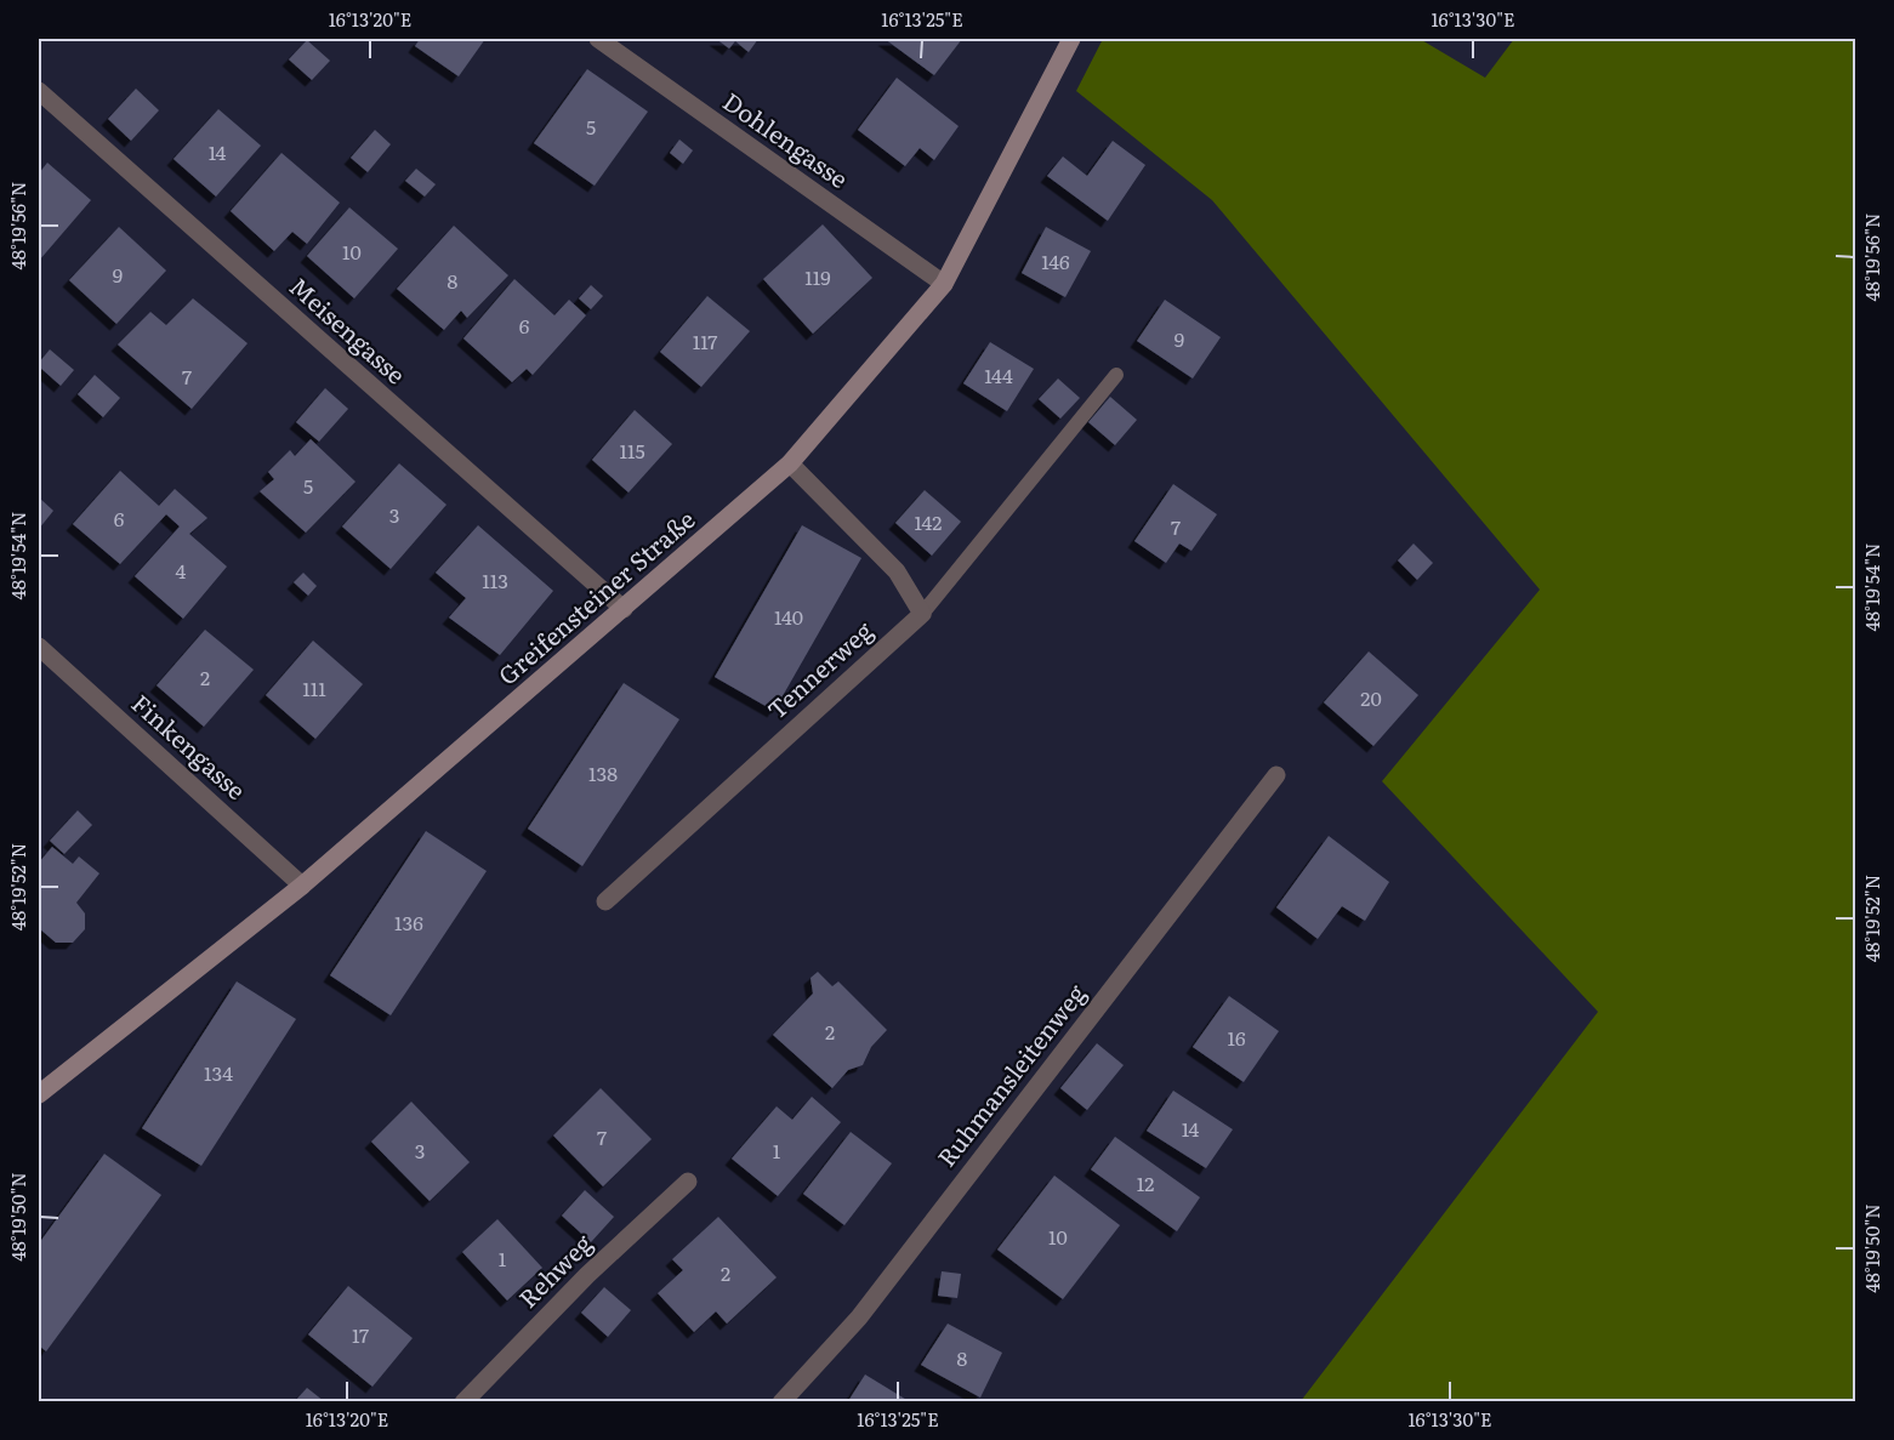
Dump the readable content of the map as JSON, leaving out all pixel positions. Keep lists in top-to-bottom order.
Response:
{
  "streets": {
    "main road": ["Greifensteiner Straße"],
    "street": [
      "Dohlengasse",
      "Meisengasse",
      "Tennerweg",
      "Finkengasse",
      "Ruhmansleitenweg",
      "Rehweg"
    ]
  },
  "crossings": [
    ["Dohlengasse", "Greifensteiner Straße"],
    ["Meisengasse", "Greifensteiner Straße"],
    ["Greifensteiner Straße", "Finkengasse"]
  ],
  "house_numbers": [
    "5",
    "14",
    "10",
    "146",
    "9",
    "119",
    "8",
    "6",
    "9",
    "117",
    "144",
    "7",
    "115",
    "5",
    "3",
    "6",
    "142",
    "7",
    "4",
    "113",
    "140",
    "2",
    "111",
    "20",
    "138",
    "136",
    "2",
    "16",
    "134",
    "14",
    "7",
    "3",
    "1",
    "12",
    "10",
    "1",
    "2",
    "17",
    "8"
  ],
  "coordinates": [
    "16°13'20\"E",
    "16°13'25\"E",
    "16°13'30\"E",
    "48°19'56\"N",
    "48°19'54\"N",
    "48°19'52\"N",
    "48°19'50\"N"
  ]
}
